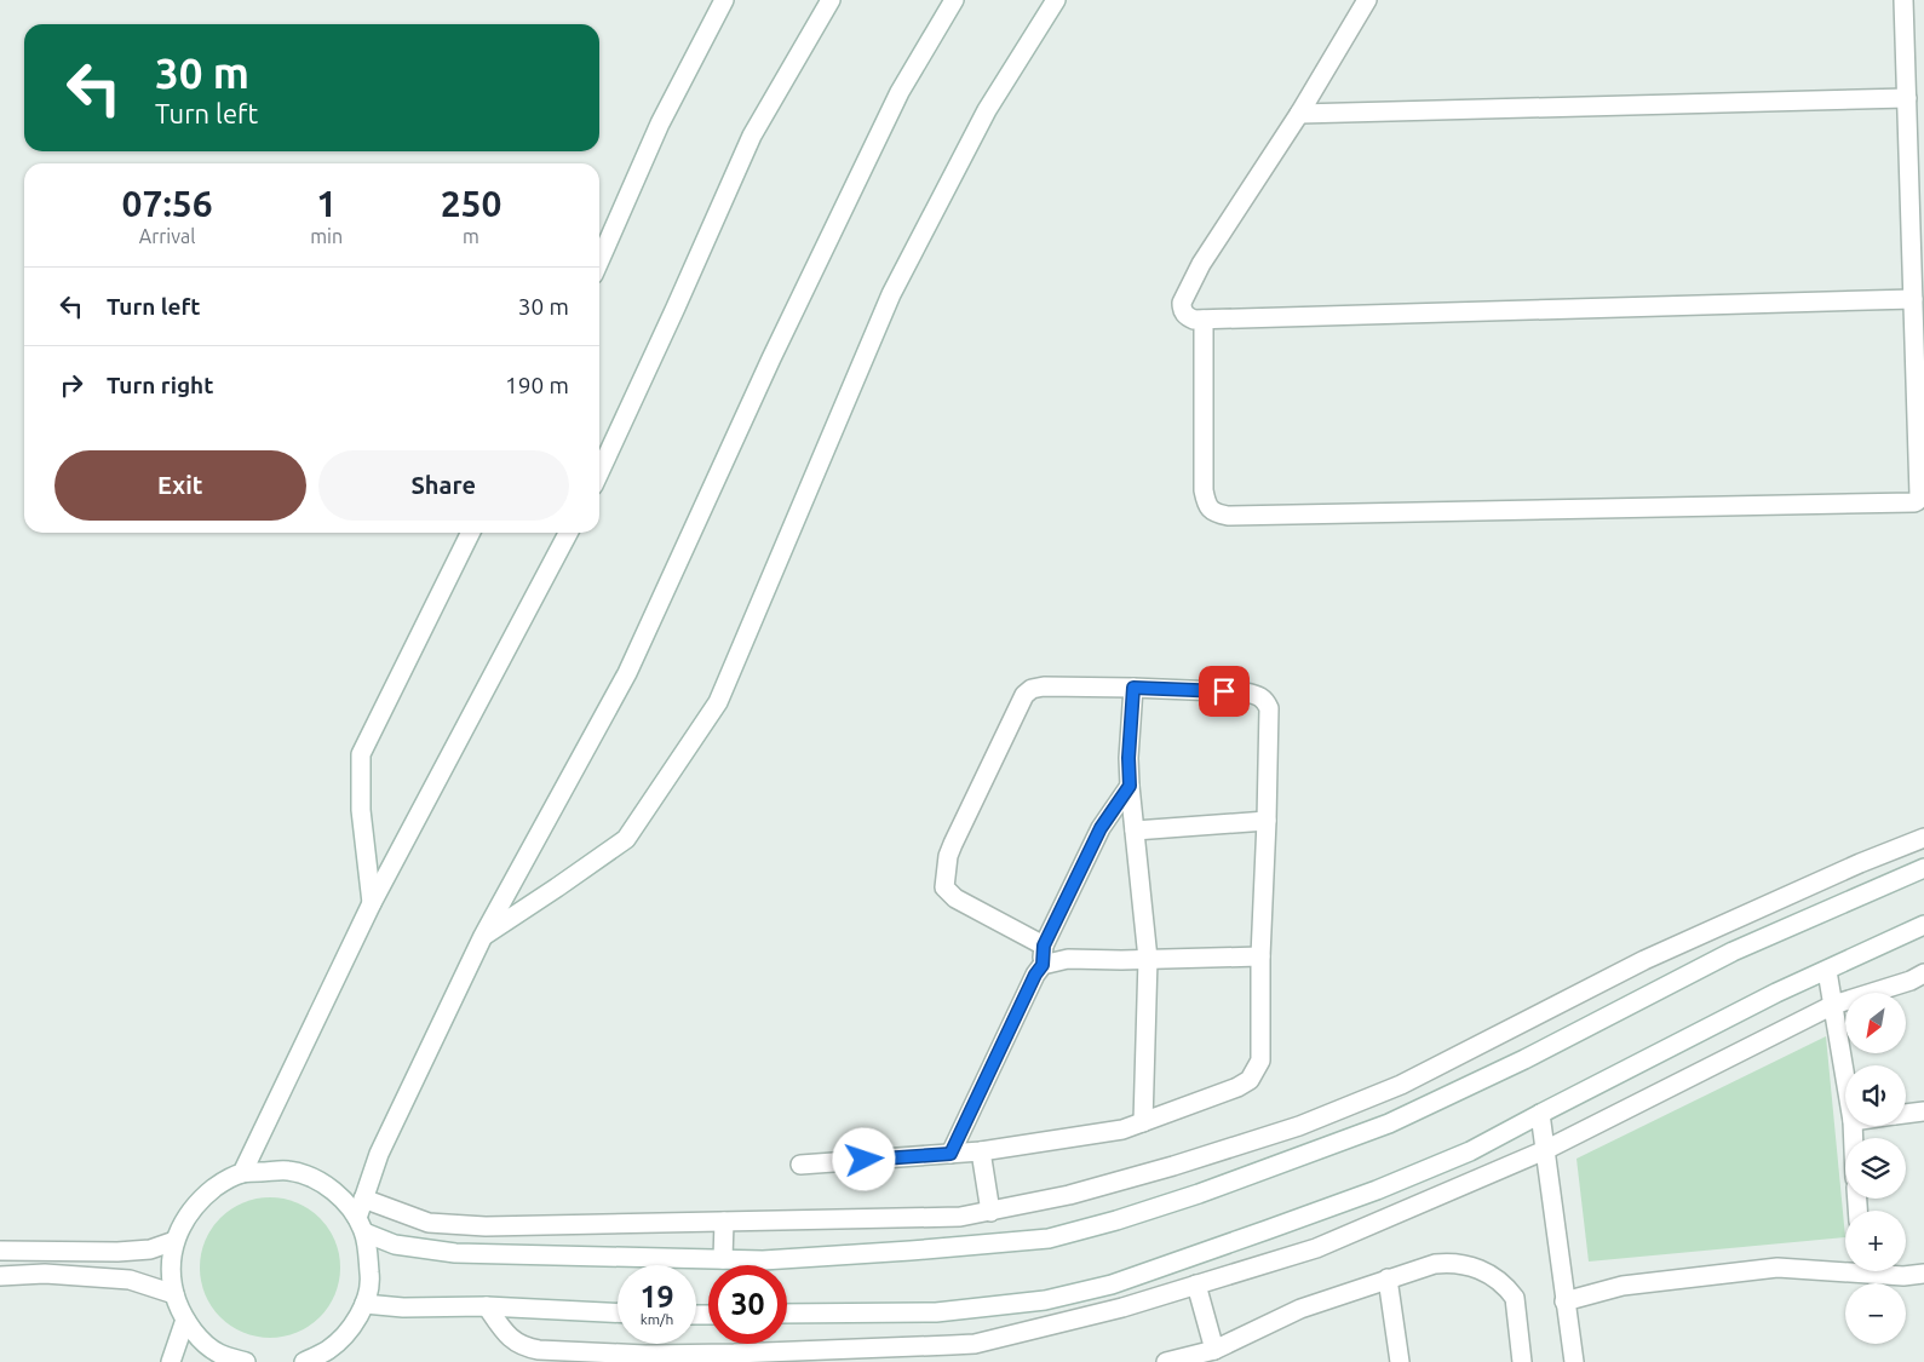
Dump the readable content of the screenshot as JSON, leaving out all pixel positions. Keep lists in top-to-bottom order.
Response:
{
  "north": "bottom left",
  "page": {
    "turn": ["30 m", "Turn left"],
    "eta": [
      "07:56",
      "Arrival",
      "1",
      "min",
      "250",
      "m"
    ],
    "list": [
      {
        "name": "Turn left",
        "value": "30 m"
      },
      {
        "name": "Turn right",
        "value": "190 m"
      }
    ],
    "buttons": ["Exit", "Share"],
    "map_buttons": ["+", "−"],
    "speed": "19 km/h",
    "limit": "30"
  }
}
